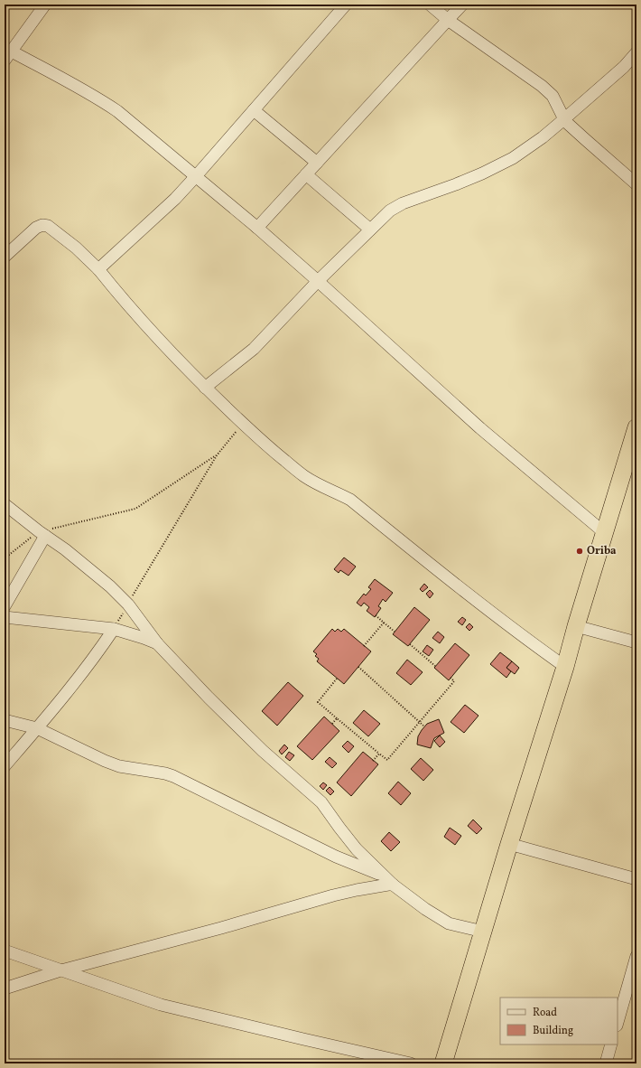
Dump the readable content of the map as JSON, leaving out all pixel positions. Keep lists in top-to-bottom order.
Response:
{
  "places": ["Oriba"],
  "legend": ["Road", "Building"]
}
